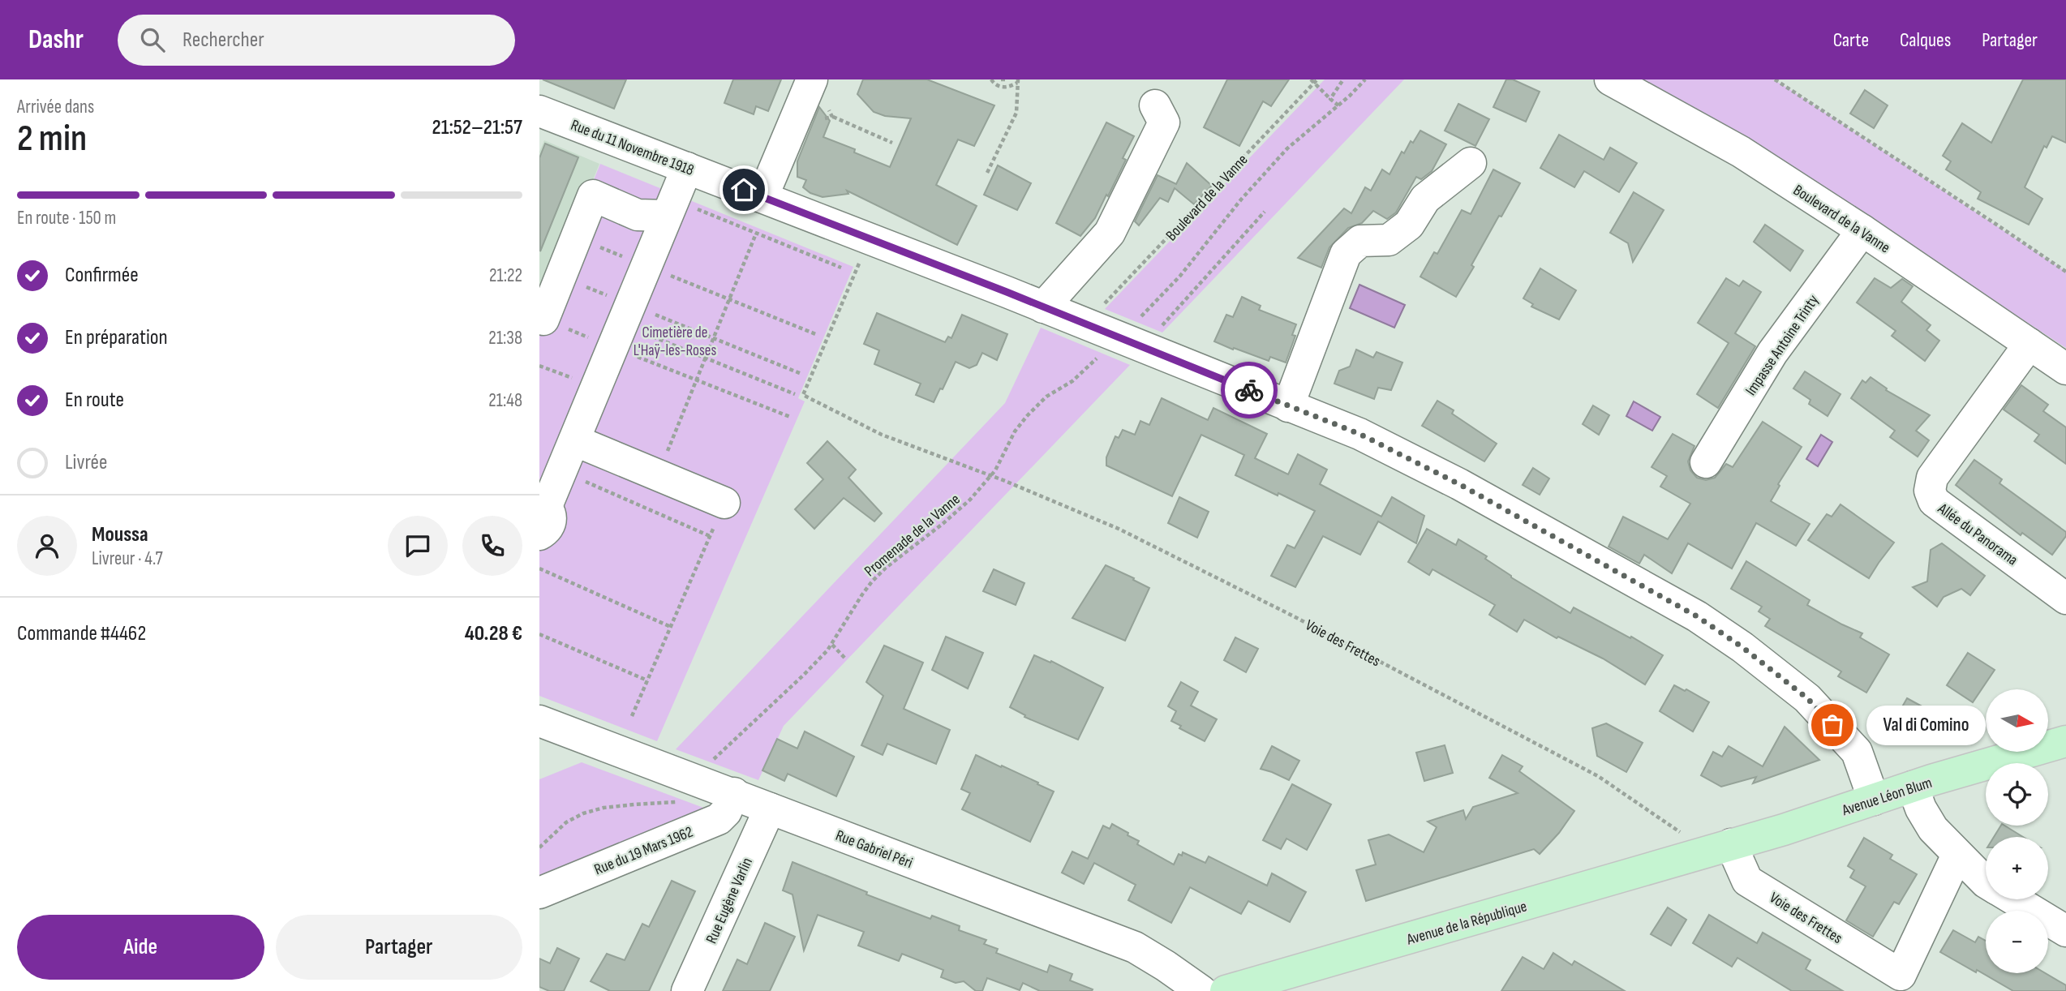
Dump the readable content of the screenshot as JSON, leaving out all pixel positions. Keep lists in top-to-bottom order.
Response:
{
  "streets": {
    "main road": ["Avenue Léon Blum", "Avenue de la République"],
    "street": [
      "Rue du 11 Novembre 1918",
      "Boulevard de la Vanne",
      "Impasse Antoine Trinty",
      "Allée du Panorama",
      "Voie des Frettes",
      "Rue Gabriel Péri",
      "Rue du 19 Mars 1962",
      "Rue Eugène Varlin"
    ],
    "path": ["Promenade de la Vanne"]
  },
  "crossings": [
    ["Rue du 11 Novembre 1918", "Avenue Léon Blum"],
    ["Boulevard de la Vanne", "Impasse Antoine Trinty"],
    ["Boulevard de la Vanne", "Allée du Panorama"],
    ["Promenade de la Vanne", "Voie des Frettes"],
    ["Voie des Frettes", "Avenue Léon Blum"],
    ["Voie des Frettes", "Avenue de la République"],
    ["Avenue Léon Blum", "Avenue de la République"],
    ["Rue Gabriel Péri", "Rue du 19 Mars 1962"],
    ["Rue Gabriel Péri", "Rue Eugène Varlin"]
  ],
  "parks": ["Cimetière de L'Haÿ-les-Roses"],
  "places": ["Val di Comino"],
  "north": "right",
  "page": {
    "header": "Dashr",
    "search": "Rechercher",
    "nav": ["Carte", "Calques", "Partager"],
    "heading": ["2 min", "Arrivée dans", "21:52–21:57"],
    "panel": [
      "Moussa",
      "Livreur · 4.7",
      "Commande #4462",
      "40.28 €"
    ],
    "bar": "En route · 150 m",
    "list": [
      ["Confirmée", "21:22"],
      ["En préparation", "21:38"],
      ["En route", "21:48"],
      "Livrée"
    ],
    "map_buttons": ["+", "−"],
    "bubble": "Val di Comino",
    "buttons": ["Aide", "Partager"]
  }
}
